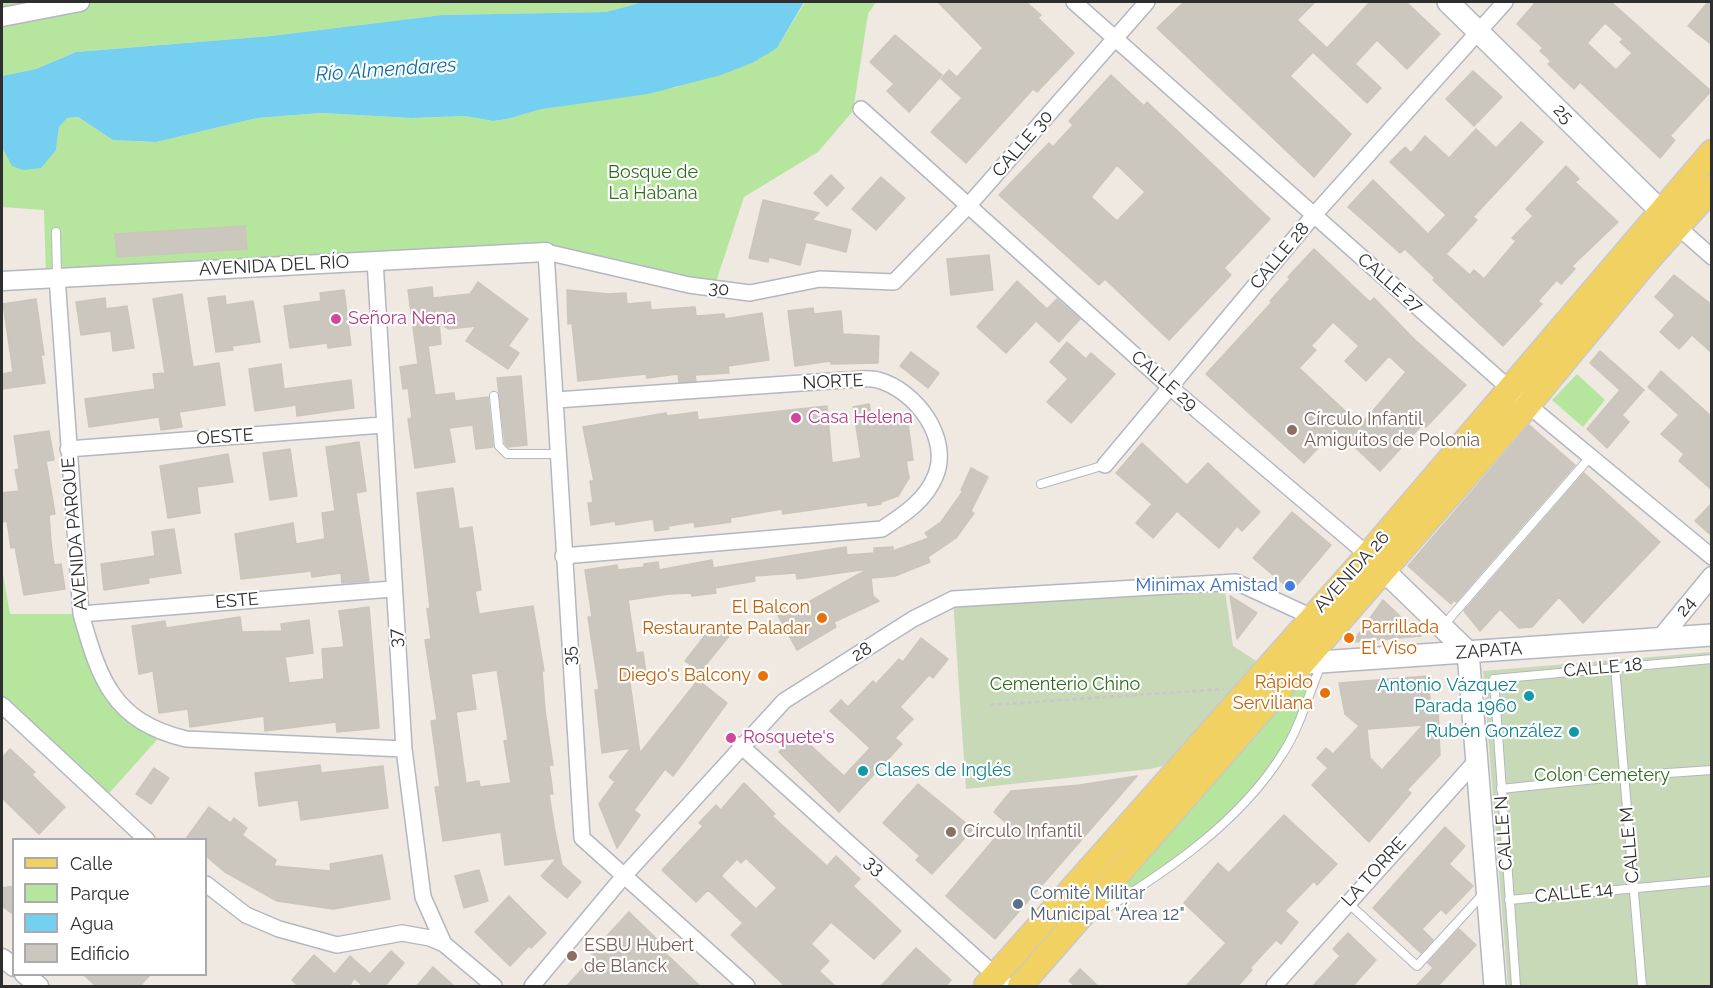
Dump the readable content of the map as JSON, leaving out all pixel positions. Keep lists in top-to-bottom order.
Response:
{
  "streets": {
    "main road": [
      "25",
      "CALLE 29",
      "AVENIDA 26",
      "ZAPATA"
    ],
    "street": [
      "CALLE 30",
      "CALLE 28",
      "AVENIDA DEL RÍO",
      "CALLE 27",
      "30",
      "NORTE",
      "OESTE",
      "AVENIDA PARQUE",
      "ESTE",
      "24",
      "37",
      "28",
      "35",
      "33",
      "LA TORRE"
    ],
    "lane": [
      "CALLE 18",
      "CALLE N",
      "CALLE M",
      "CALLE 14"
    ]
  },
  "crossings": [
    ["25", "CALLE 28"],
    ["25", "AVENIDA 26"],
    ["CALLE 30", "CALLE 27"],
    ["CALLE 30", "30"],
    ["CALLE 30", "CALLE 29"],
    ["CALLE 28", "CALLE 27"],
    ["CALLE 28", "CALLE 29"],
    ["AVENIDA DEL RÍO", "30"],
    ["AVENIDA DEL RÍO", "AVENIDA PARQUE"],
    ["AVENIDA DEL RÍO", "37"],
    ["AVENIDA DEL RÍO", "35"],
    ["CALLE 27", "AVENIDA 26"],
    ["30", "35"],
    ["CALLE 29", "AVENIDA 26"],
    ["CALLE 29", "ZAPATA"],
    ["NORTE", "35"],
    ["OESTE", "AVENIDA PARQUE"],
    ["OESTE", "37"],
    ["AVENIDA PARQUE", "ESTE"],
    ["AVENIDA PARQUE", "37"],
    ["AVENIDA 26", "ZAPATA"],
    ["AVENIDA 26", "28"],
    ["AVENIDA 26", "33"],
    ["ESTE", "37"],
    ["24", "ZAPATA"],
    ["28", "35"],
    ["28", "33"],
    ["CALLE 18", "CALLE N"],
    ["CALLE 18", "CALLE M"],
    ["CALLE N", "CALLE 14"],
    ["CALLE M", "CALLE 14"]
  ],
  "water": ["Río Almendares"],
  "parks": ["Bosque de La Habana", "Cementerio Chino", "Colon Cemetery"],
  "places": [
    "Señora Nena",
    "Casa Helena",
    "Círculo Infantil Amiguitos de Polonia",
    "Minimax Amistad",
    "El Balcon Restaurante Paladar",
    "Parrillada El Viso",
    "Diego's Balcony",
    "Rápido Serviliana",
    "Antonio Vázquez Parada 1960",
    "Rubén González",
    "Rosquete's",
    "Clases de Inglés",
    "Círculo Infantil",
    "Comité Militar Municipal \"Área 12\"",
    "ESBU Hubert de Blanck"
  ],
  "legend": [
    "Calle",
    "Parque",
    "Agua",
    "Edificio"
  ]
}
